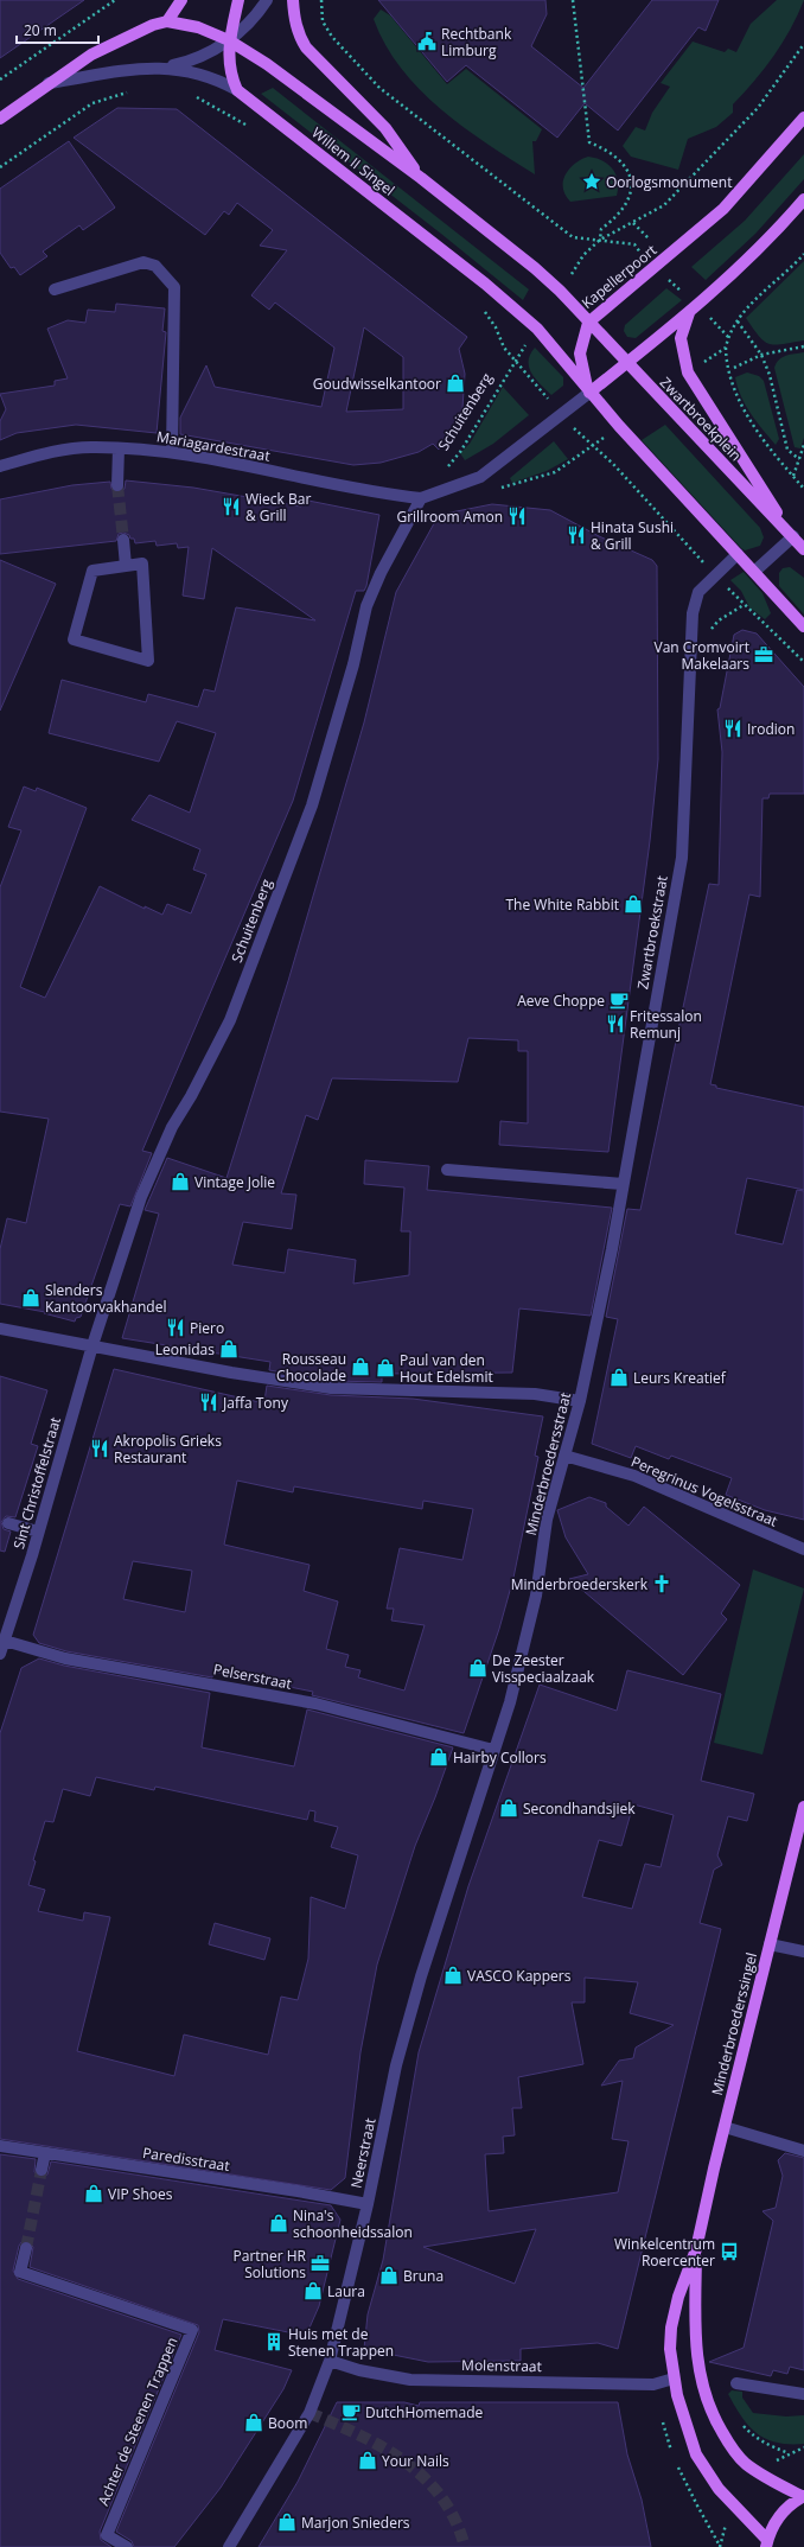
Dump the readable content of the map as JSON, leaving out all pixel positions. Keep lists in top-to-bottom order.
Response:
{
  "streets": {
    "main road": [
      "Willem II Singel",
      "Kapellerpoort",
      "Zwartbroekplein",
      "Minderbroederssingel"
    ],
    "street": [
      "Schuitenberg",
      "Mariagardestraat",
      "Zwartbroekstraat",
      "Minderbroedersstraat",
      "Sint Christoffelstraat",
      "Peregrinus Vogelsstraat",
      "Pelserstraat",
      "Neerstraat",
      "Paredisstraat",
      "Molenstraat",
      "Achter de Steenen Trappen"
    ]
  },
  "crossings": [
    ["Willem II Singel", "Kapellerpoort"],
    ["Willem II Singel", "Zwartbroekplein"],
    ["Kapellerpoort", "Zwartbroekplein"],
    ["Schuitenberg", "Mariagardestraat"],
    ["Schuitenberg", "Sint Christoffelstraat"],
    ["Zwartbroekstraat", "Minderbroedersstraat"],
    ["Minderbroedersstraat", "Peregrinus Vogelsstraat"],
    ["Minderbroedersstraat", "Pelserstraat"],
    ["Minderbroedersstraat", "Neerstraat"],
    ["Sint Christoffelstraat", "Pelserstraat"],
    ["Pelserstraat", "Neerstraat"],
    ["Minderbroederssingel", "Molenstraat"],
    ["Neerstraat", "Paredisstraat"],
    ["Neerstraat", "Molenstraat"]
  ],
  "places": {
    "public building": ["Rechtbank Limburg"],
    "place": ["Oorlogsmonument"],
    "shop": [
      "Goudwisselkantoor",
      "The White Rabbit",
      "Vintage Jolie",
      "Slenders Kantoorvakhandel",
      "Leonidas",
      "Rousseau Chocolade",
      "Paul van den Hout Edelsmit",
      "Leurs Kreatief",
      "De Zeester Visspeciaalzaak",
      "Hairby Collors",
      "Secondhandsjiek",
      "VASCO Kappers",
      "VIP Shoes",
      "Nina's schoonheidssalon",
      "Bruna",
      "Laura",
      "Boom",
      "Your Nails",
      "Marjon Snieders"
    ],
    "restaurant": [
      "Wieck Bar & Grill",
      "Grillroom Amon",
      "Hinata Sushi & Grill",
      "Irodion",
      "Fritessalon Remunj",
      "Piero",
      "Jaffa Tony",
      "Akropolis Grieks Restaurant"
    ],
    "office": ["Van Cromvoirt Makelaars", "Partner HR Solutions"],
    "cafe": ["Aeve Choppe", "DutchHomemade"],
    "church": ["Minderbroederskerk"],
    "bus stop": ["Winkelcentrum Roercenter"],
    "building": ["Huis met de Stenen Trappen"]
  },
  "scale_bar": "20 m"
}
